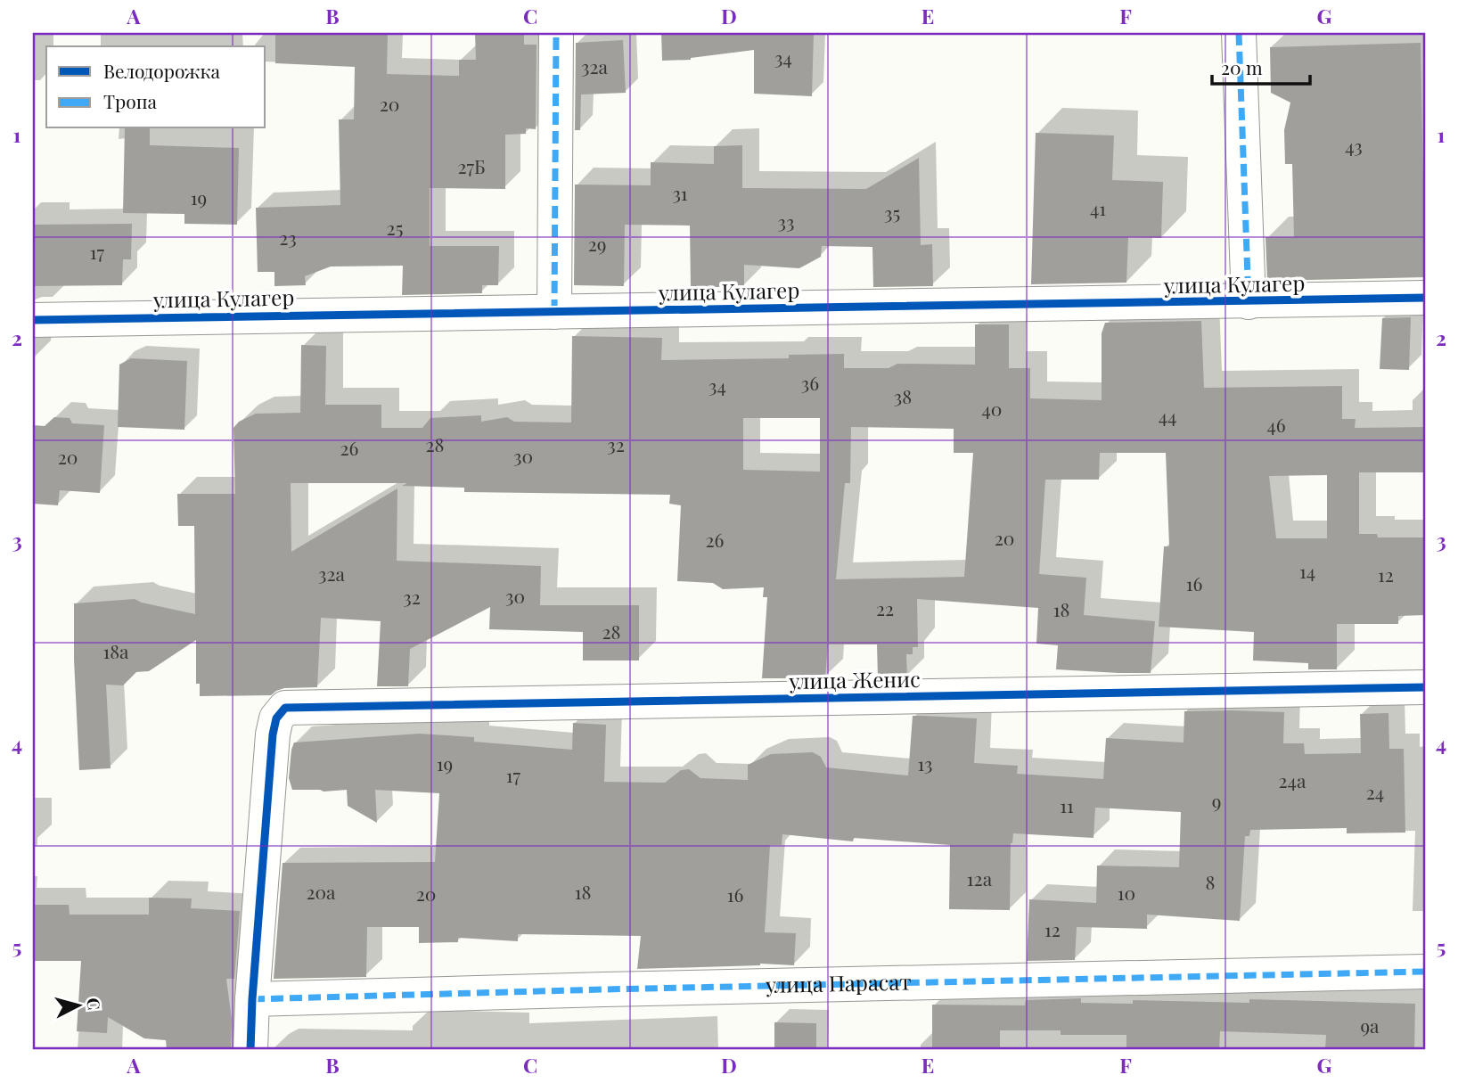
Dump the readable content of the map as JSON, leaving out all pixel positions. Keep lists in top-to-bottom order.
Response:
{
  "streets": {
    "street": ["улица Кулагер", "улица Женис", "улица Парасат"]
  },
  "crossings": [
    ["улица Женис", "улица Парасат"]
  ],
  "house_numbers": [
    "34",
    "32а",
    "20",
    "43",
    "27Б",
    "31",
    "19",
    "41",
    "35",
    "33",
    "25",
    "23",
    "29",
    "17",
    "36",
    "34",
    "38",
    "40",
    "44",
    "46",
    "28",
    "32",
    "26",
    "30",
    "20",
    "20",
    "26",
    "14",
    "32а",
    "12",
    "16",
    "30",
    "32",
    "22",
    "18",
    "28",
    "18а",
    "19",
    "13",
    "17",
    "24а",
    "24",
    "9",
    "11",
    "12а",
    "8",
    "20а",
    "18",
    "10",
    "20",
    "16",
    "12",
    "9а"
  ],
  "legend": ["Велодорожка", "Тропа"],
  "scale_bar": "20 m",
  "north": "right",
  "grid": {
    "columns": [
      "A",
      "B",
      "C",
      "D",
      "E",
      "F",
      "G"
    ],
    "rows": [
      "1",
      "2",
      "3",
      "4",
      "5"
    ]
  }
}
